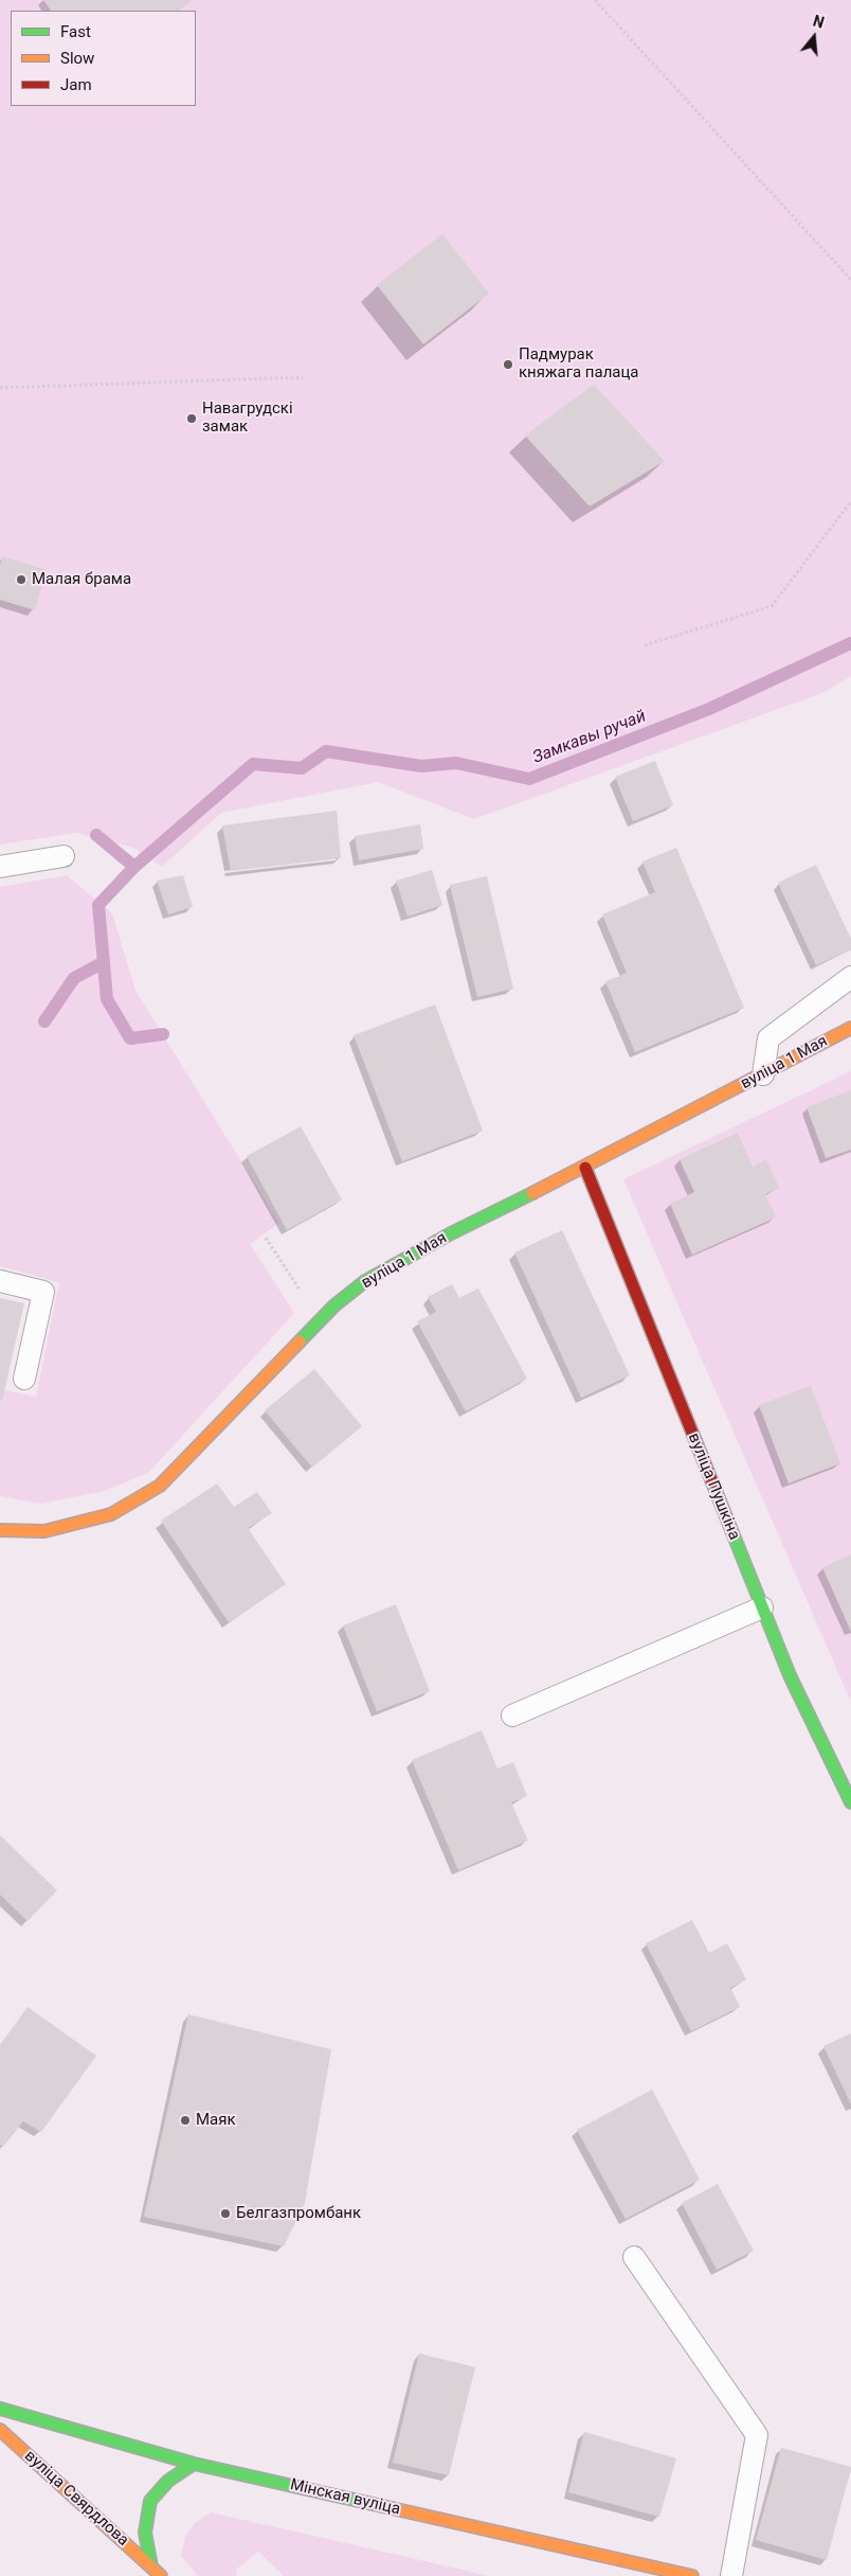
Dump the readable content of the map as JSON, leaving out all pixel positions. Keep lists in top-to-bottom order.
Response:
{
  "streets": {
    "street": [
      "вуліца 1 Мая",
      "вуліца Пушкіна",
      "Мінская вуліца",
      "вуліца Свярдлова"
    ]
  },
  "crossings": [
    ["вуліца 1 Мая", "вуліца Пушкіна"],
    ["Мінская вуліца", "вуліца Свярдлова"]
  ],
  "water": ["Замкавы ручай"],
  "places": [
    "Падмурак княжага палаца",
    "Навагрудскі замак",
    "Малая брама",
    "Маяк",
    "Белгазпромбанк"
  ],
  "legend": ["Fast", "Slow", "Jam"],
  "north": "top"
}
